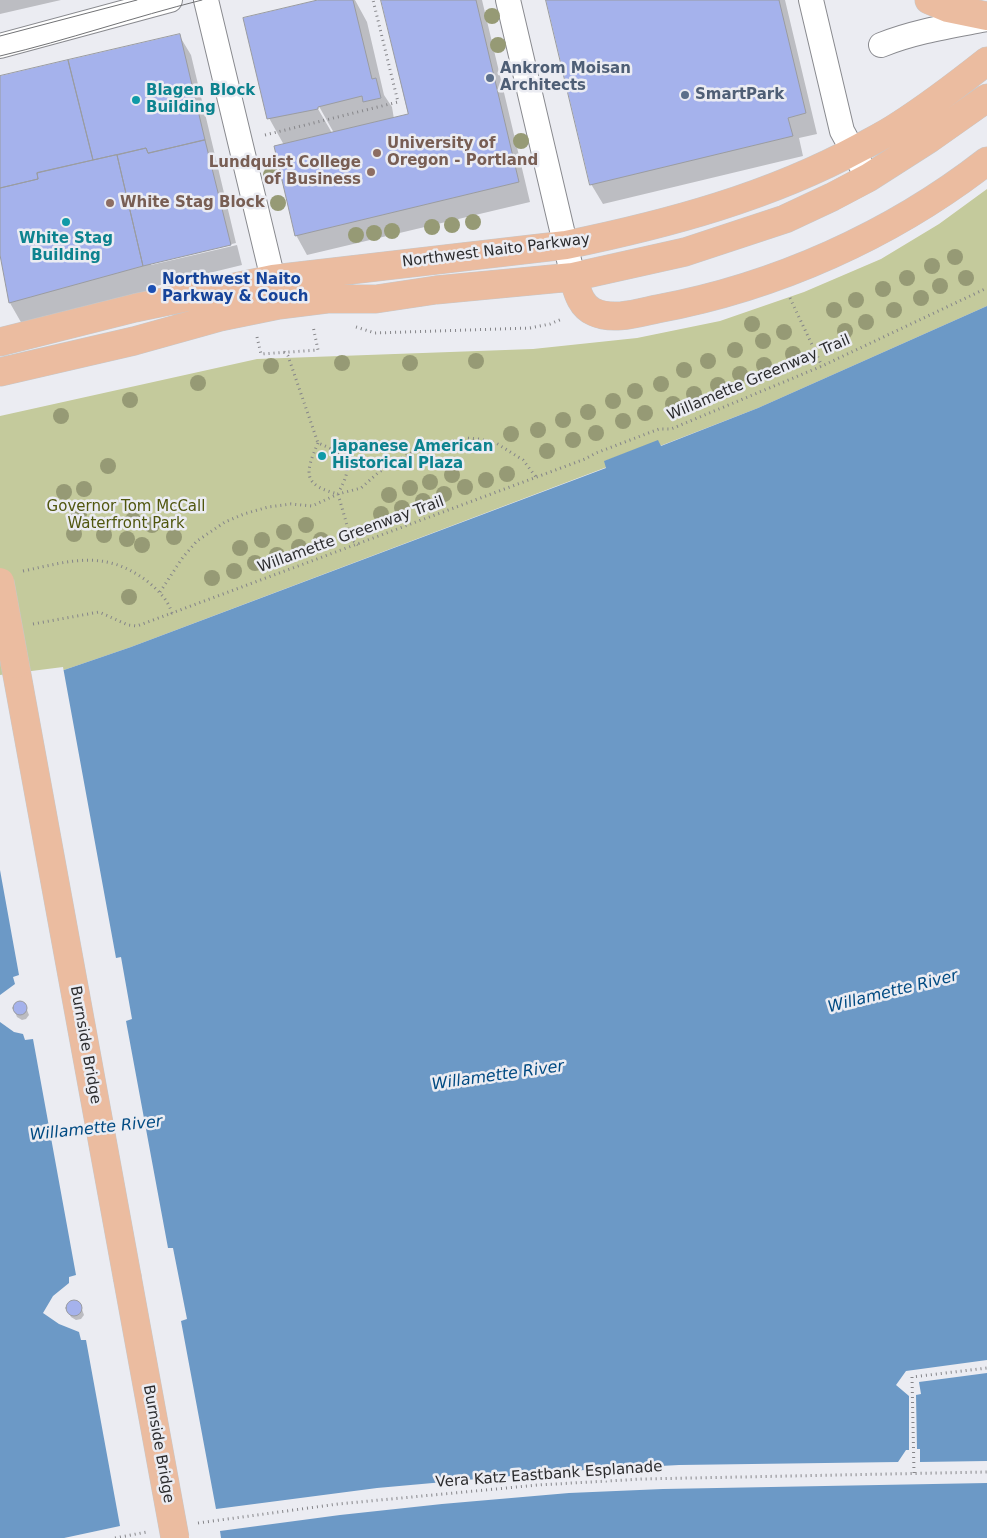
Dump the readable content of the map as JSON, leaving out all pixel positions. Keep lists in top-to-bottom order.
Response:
{
  "streets": {
    "main road": ["Northwest Naito Parkway", "Burnside Bridge"],
    "path": ["Willamette Greenway Trail", "Vera Katz Eastbank Esplanade"]
  },
  "crossings": [
    ["Burnside Bridge", "Vera Katz Eastbank Esplanade"]
  ],
  "water": ["Willamette River"],
  "parks": ["Governor Tom McCall Waterfront Park"],
  "places": [
    "Ankrom Moisan Architects",
    "SmartPark",
    "Blagen Block Building",
    "University of Oregon - Portland",
    "Lundquist College of Business",
    "White Stag Block",
    "White Stag Building",
    "Northwest Naito Parkway & Couch",
    "Japanese American Historical Plaza"
  ]
}
